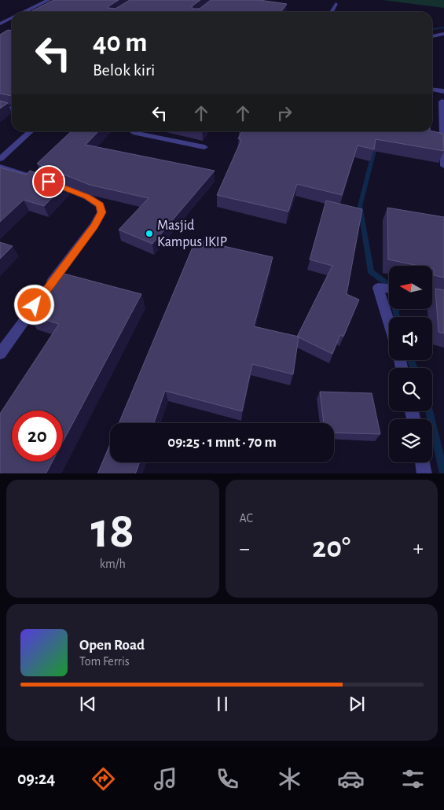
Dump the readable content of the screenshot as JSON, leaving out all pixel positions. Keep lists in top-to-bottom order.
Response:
{
  "places": ["Masjid Kampus IKIP"],
  "north": "left",
  "page": {
    "turn": ["40 m", "Belok kiri"],
    "limit": "20",
    "trip": "09:25 · 1 mnt · 70 m",
    "tile": [
      ["18", "km/h"],
      "AC"
    ],
    "heat": ["−", "20°", "+"],
    "song": ["Open Road", "Tom Ferris"],
    "tabs": "09:24"
  }
}
